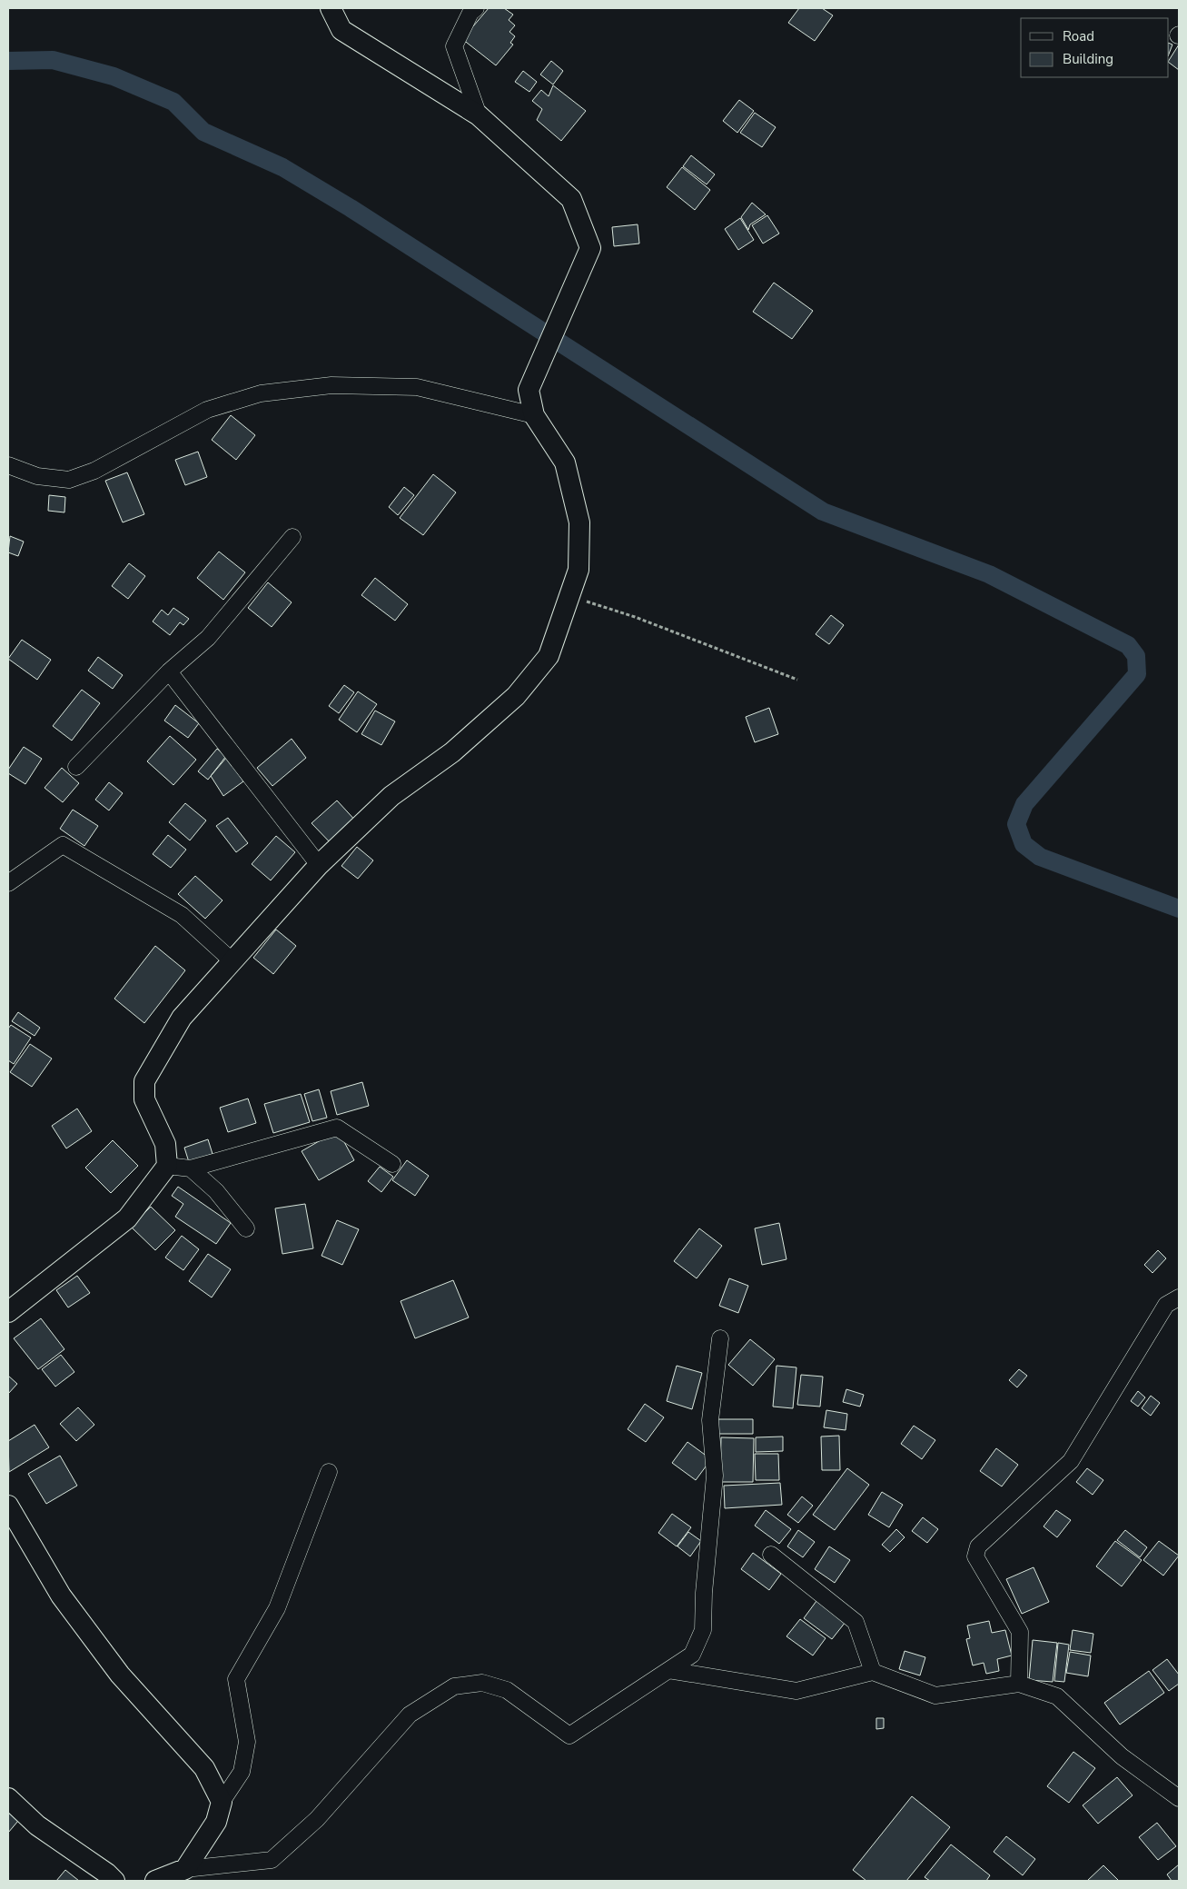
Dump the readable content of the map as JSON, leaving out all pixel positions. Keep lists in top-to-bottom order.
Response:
{
  "legend": ["Road", "Building"]
}
